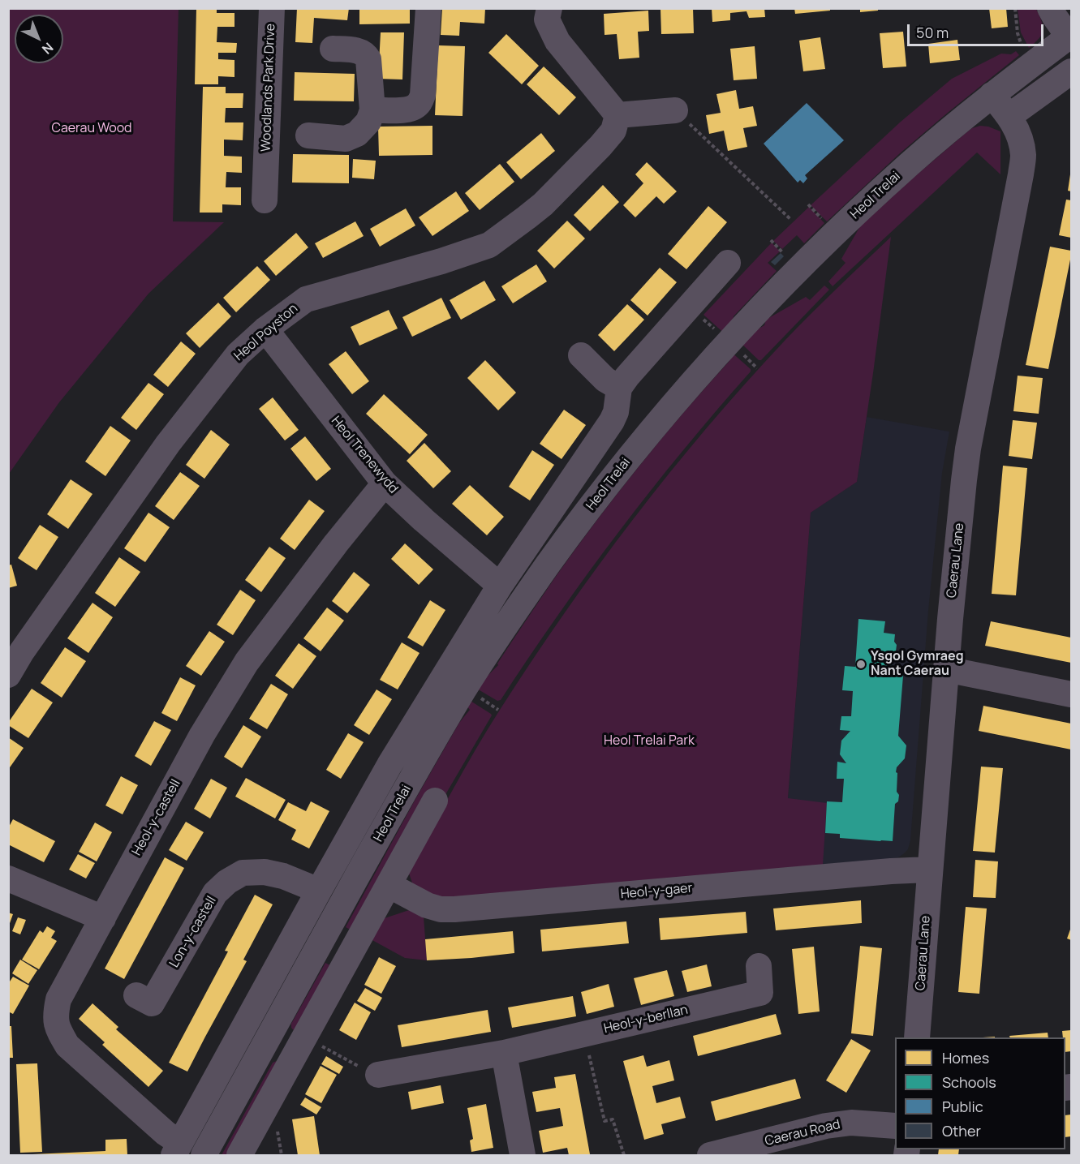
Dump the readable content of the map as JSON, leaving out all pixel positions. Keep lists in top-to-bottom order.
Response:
{
  "streets": {
    "street": [
      "Woodlands Park Drive",
      "Heol Trelai",
      "Heol Poyston",
      "Heol Trenewydd",
      "Caerau Lane",
      "Heol-y-castell",
      "Heol-y-gaer",
      "Lon-y-castell",
      "Heol-y-berllan",
      "Caerau Road"
    ]
  },
  "crossings": [
    ["Heol Trelai", "Heol Trenewydd"],
    ["Heol Trelai", "Caerau Lane"],
    ["Heol Trelai", "Heol-y-castell"],
    ["Heol Trelai", "Lon-y-castell"],
    ["Heol Poyston", "Heol Trenewydd"],
    ["Heol Trenewydd", "Heol-y-castell"],
    ["Caerau Lane", "Heol-y-gaer"]
  ],
  "parks": ["Caerau Wood", "Heol Trelai Park"],
  "places": ["Ysgol Gymraeg Nant Caerau"],
  "legend": [
    "Homes",
    "Schools",
    "Public",
    "Other"
  ],
  "scale_bar": "50 m",
  "north": "bottom right"
}
